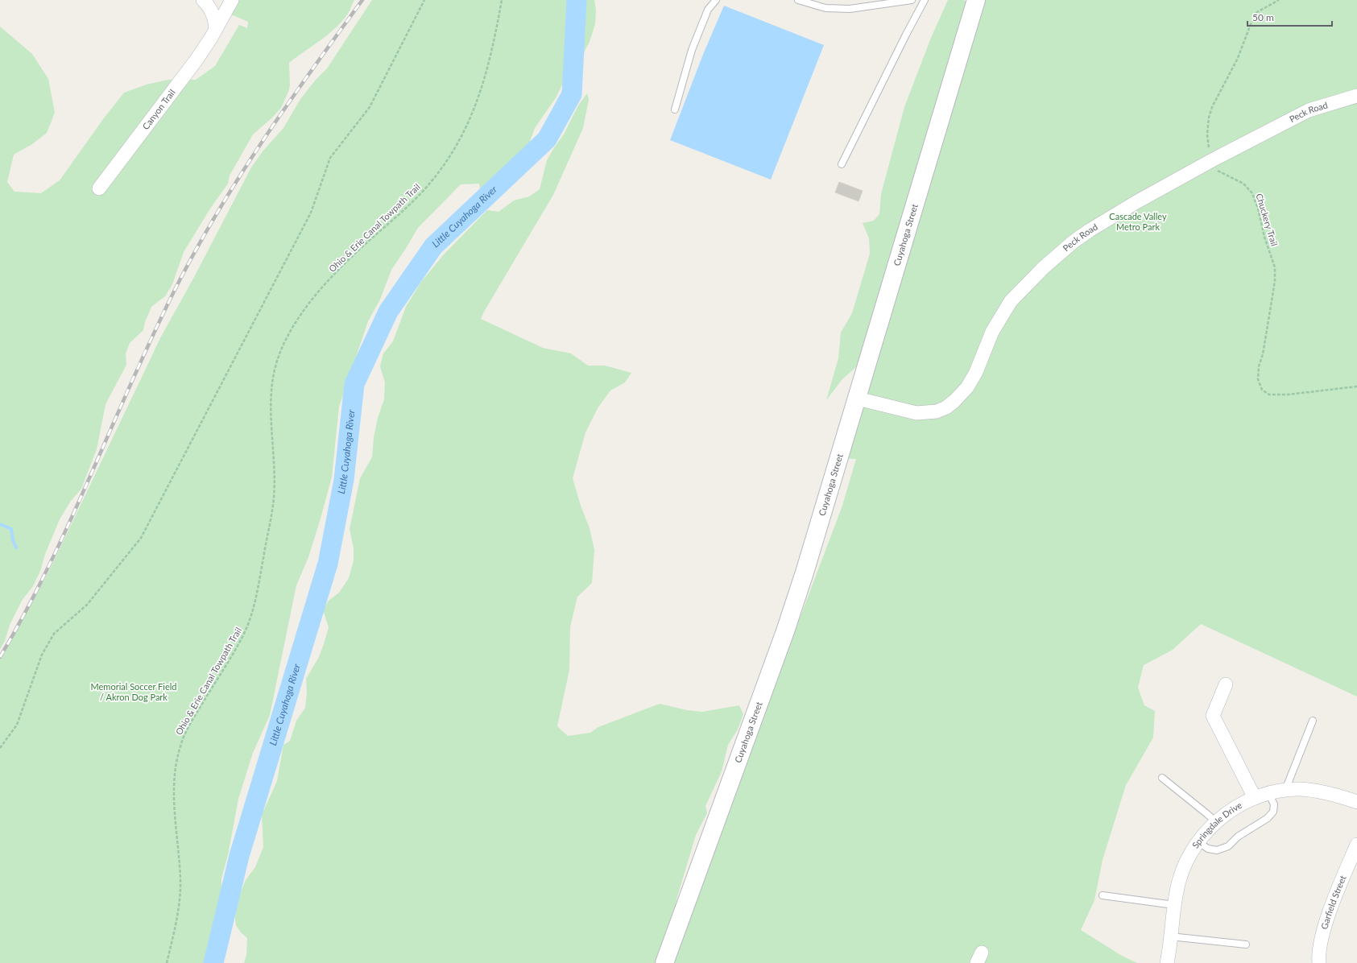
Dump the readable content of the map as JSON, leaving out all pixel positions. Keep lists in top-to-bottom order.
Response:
{
  "streets": {
    "street": [
      "Canyon Trail",
      "Peck Road",
      "Cuyahoga Street",
      "Springdale Drive",
      "Garfield Street"
    ],
    "path": ["Chuckery Trail", "Ohio & Erie Canal Towpath Trail"]
  },
  "crossings": [
    ["Peck Road", "Chuckery Trail"],
    ["Peck Road", "Cuyahoga Street"]
  ],
  "water": ["Little Cuyahoga River"],
  "parks": ["Cascade Valley Metro Park", "Memorial Soccer Field / Akron Dog Park"],
  "scale_bar": "50 m"
}
